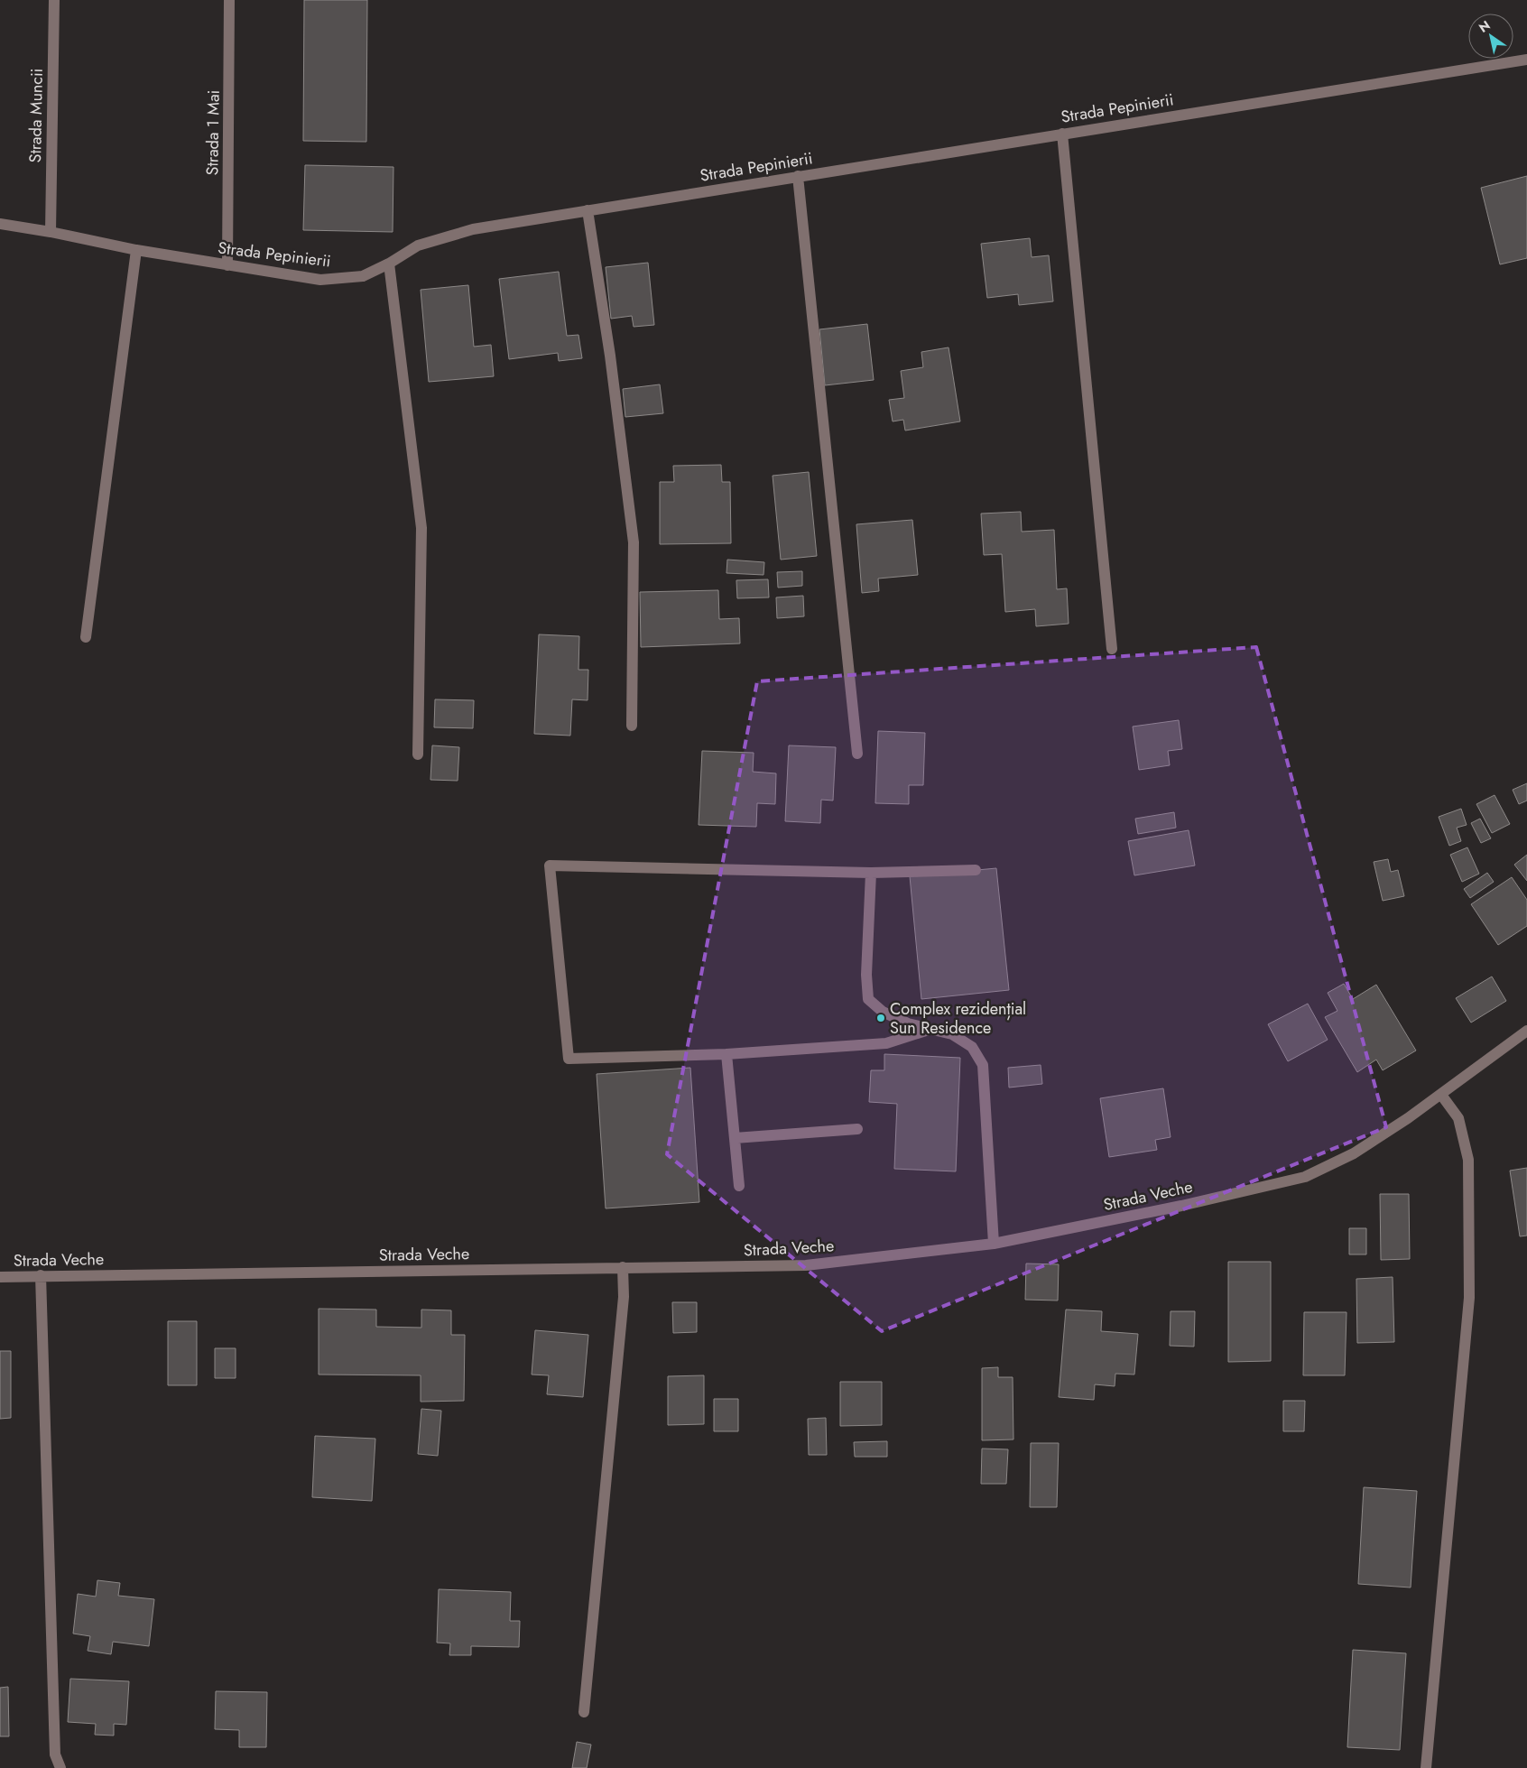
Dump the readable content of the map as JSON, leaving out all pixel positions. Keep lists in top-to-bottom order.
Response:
{
  "streets": {
    "street": [
      "Strada Pepinierii",
      "Strada Muncii",
      "Strada 1 Mai",
      "Strada Veche"
    ]
  },
  "crossings": [
    ["Strada Pepinierii", "Strada Muncii"],
    ["Strada Pepinierii", "Strada 1 Mai"]
  ],
  "places": ["Complex rezidențial Sun Residence"],
  "north": "top left"
}
